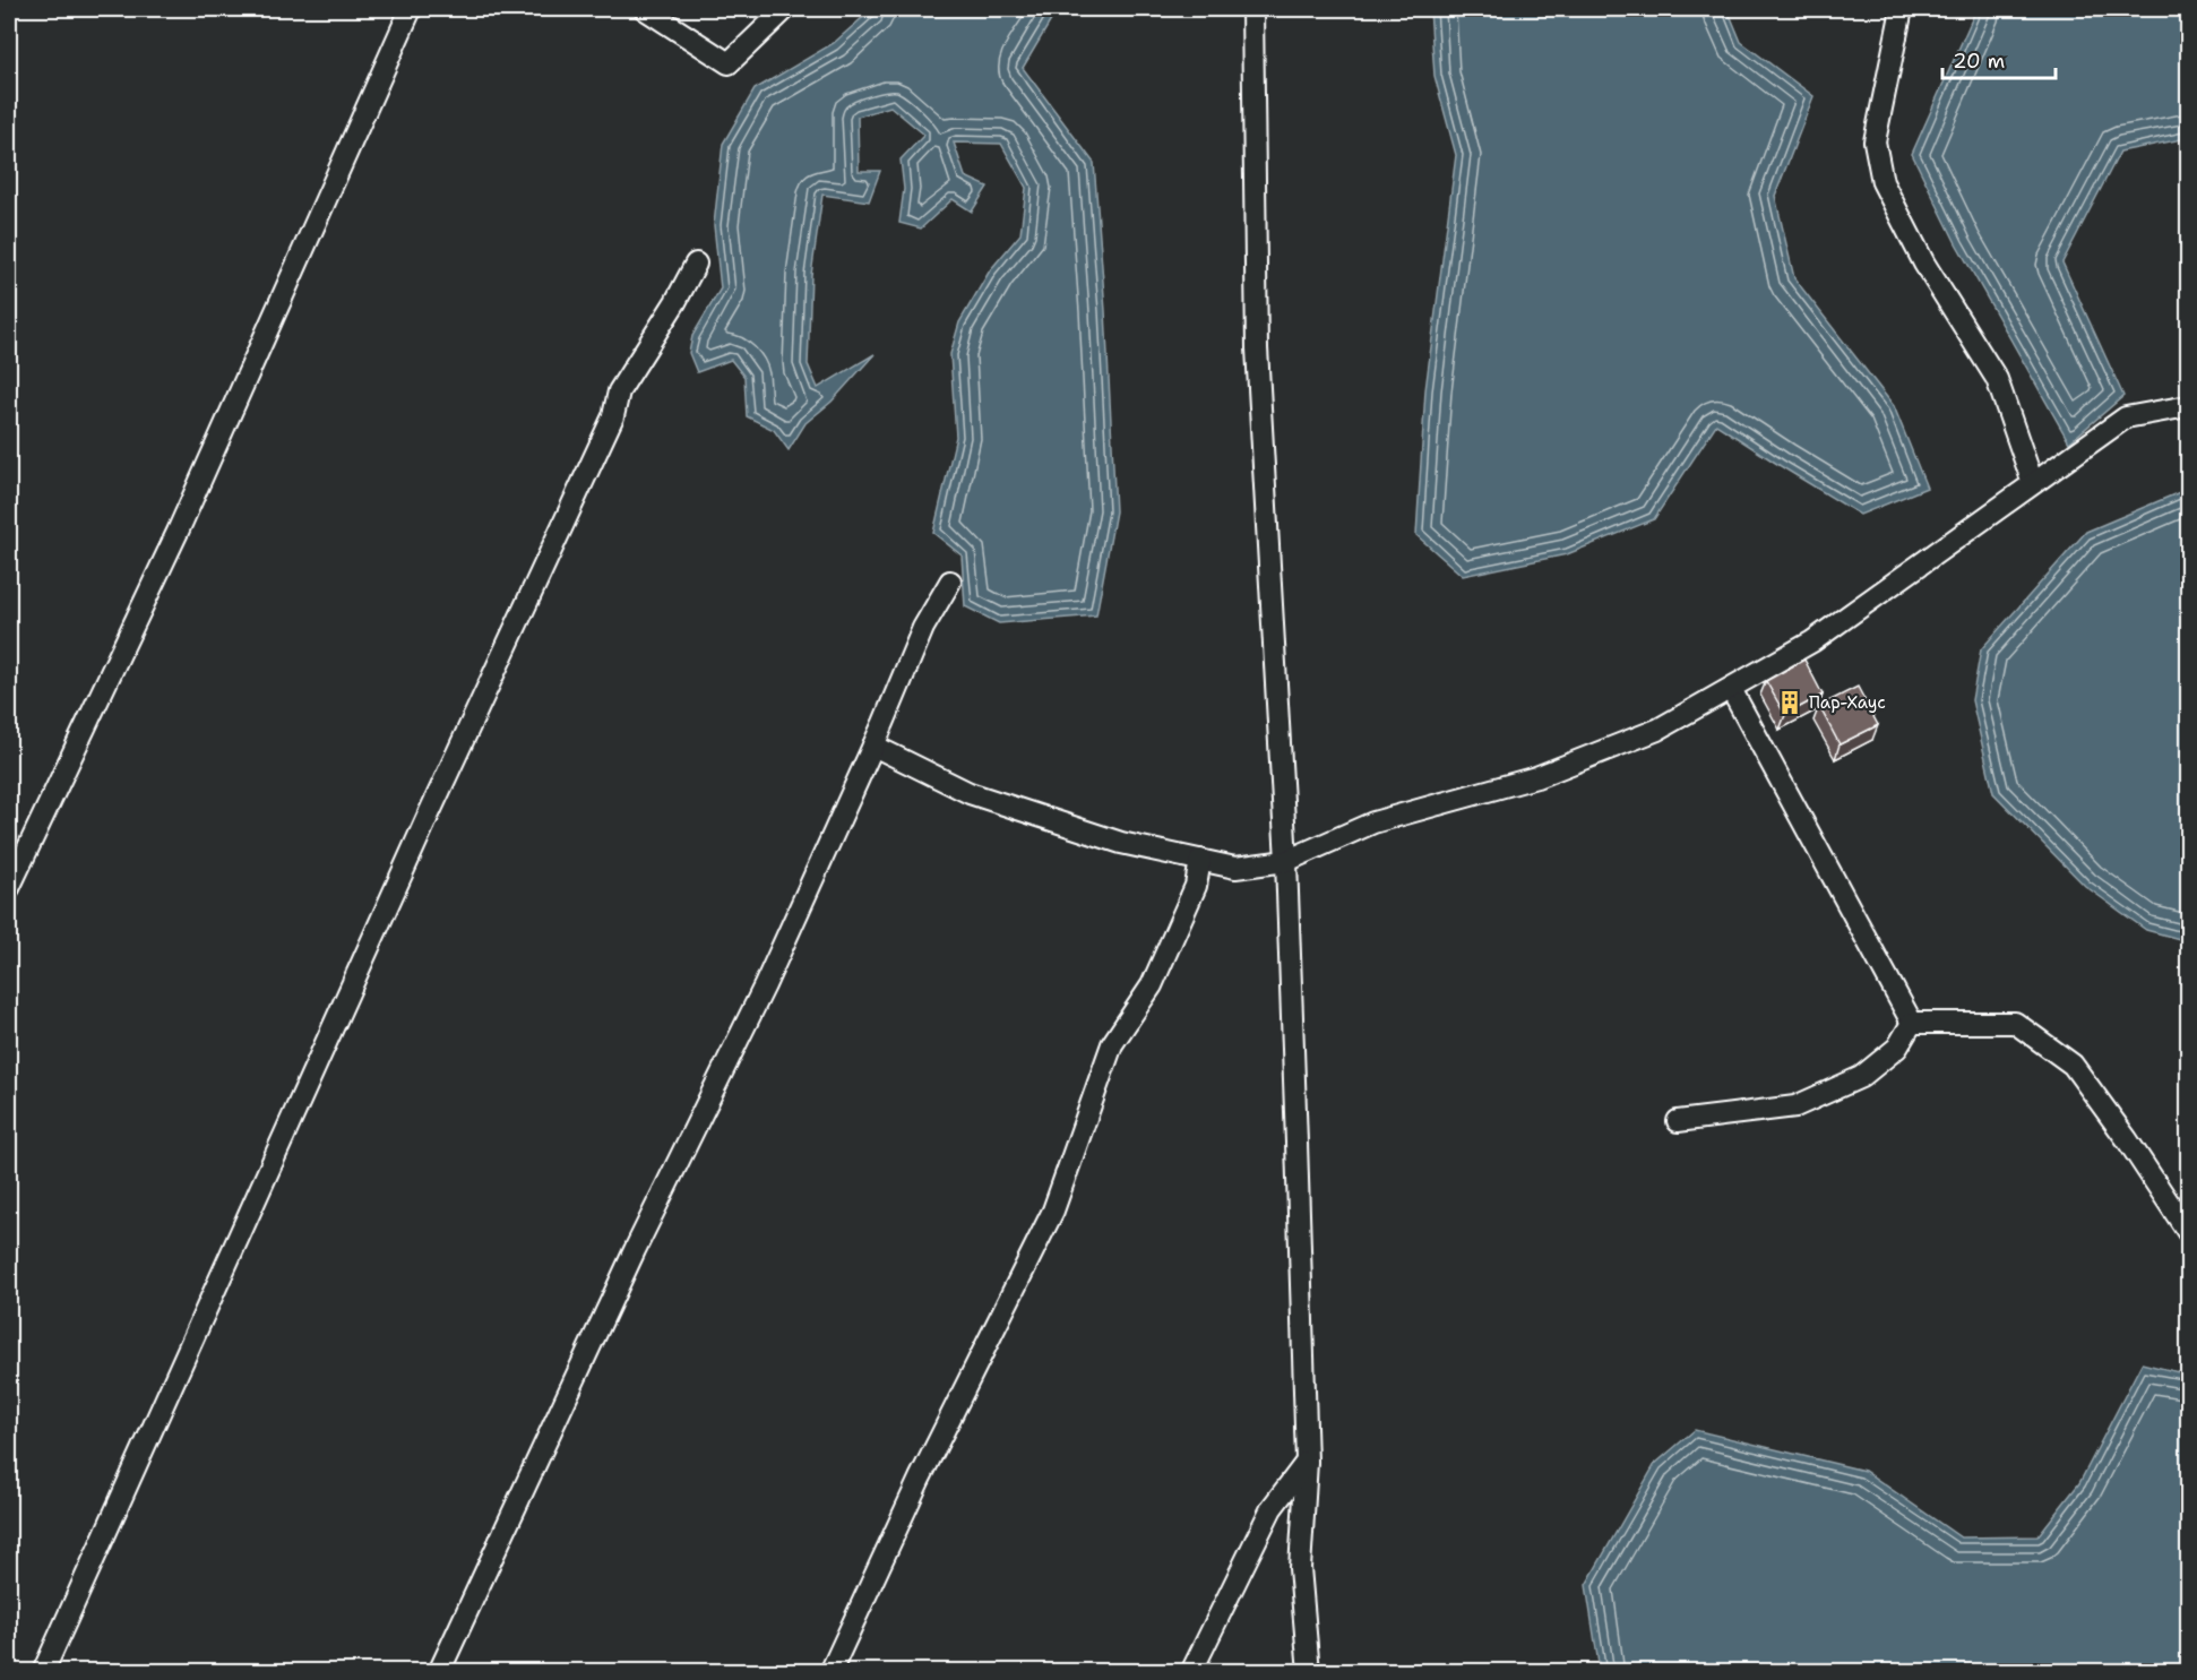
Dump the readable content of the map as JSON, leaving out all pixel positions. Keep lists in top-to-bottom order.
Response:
{
  "places": {
    "building": ["Пар-Хаус"]
  },
  "scale_bar": "20 m"
}
